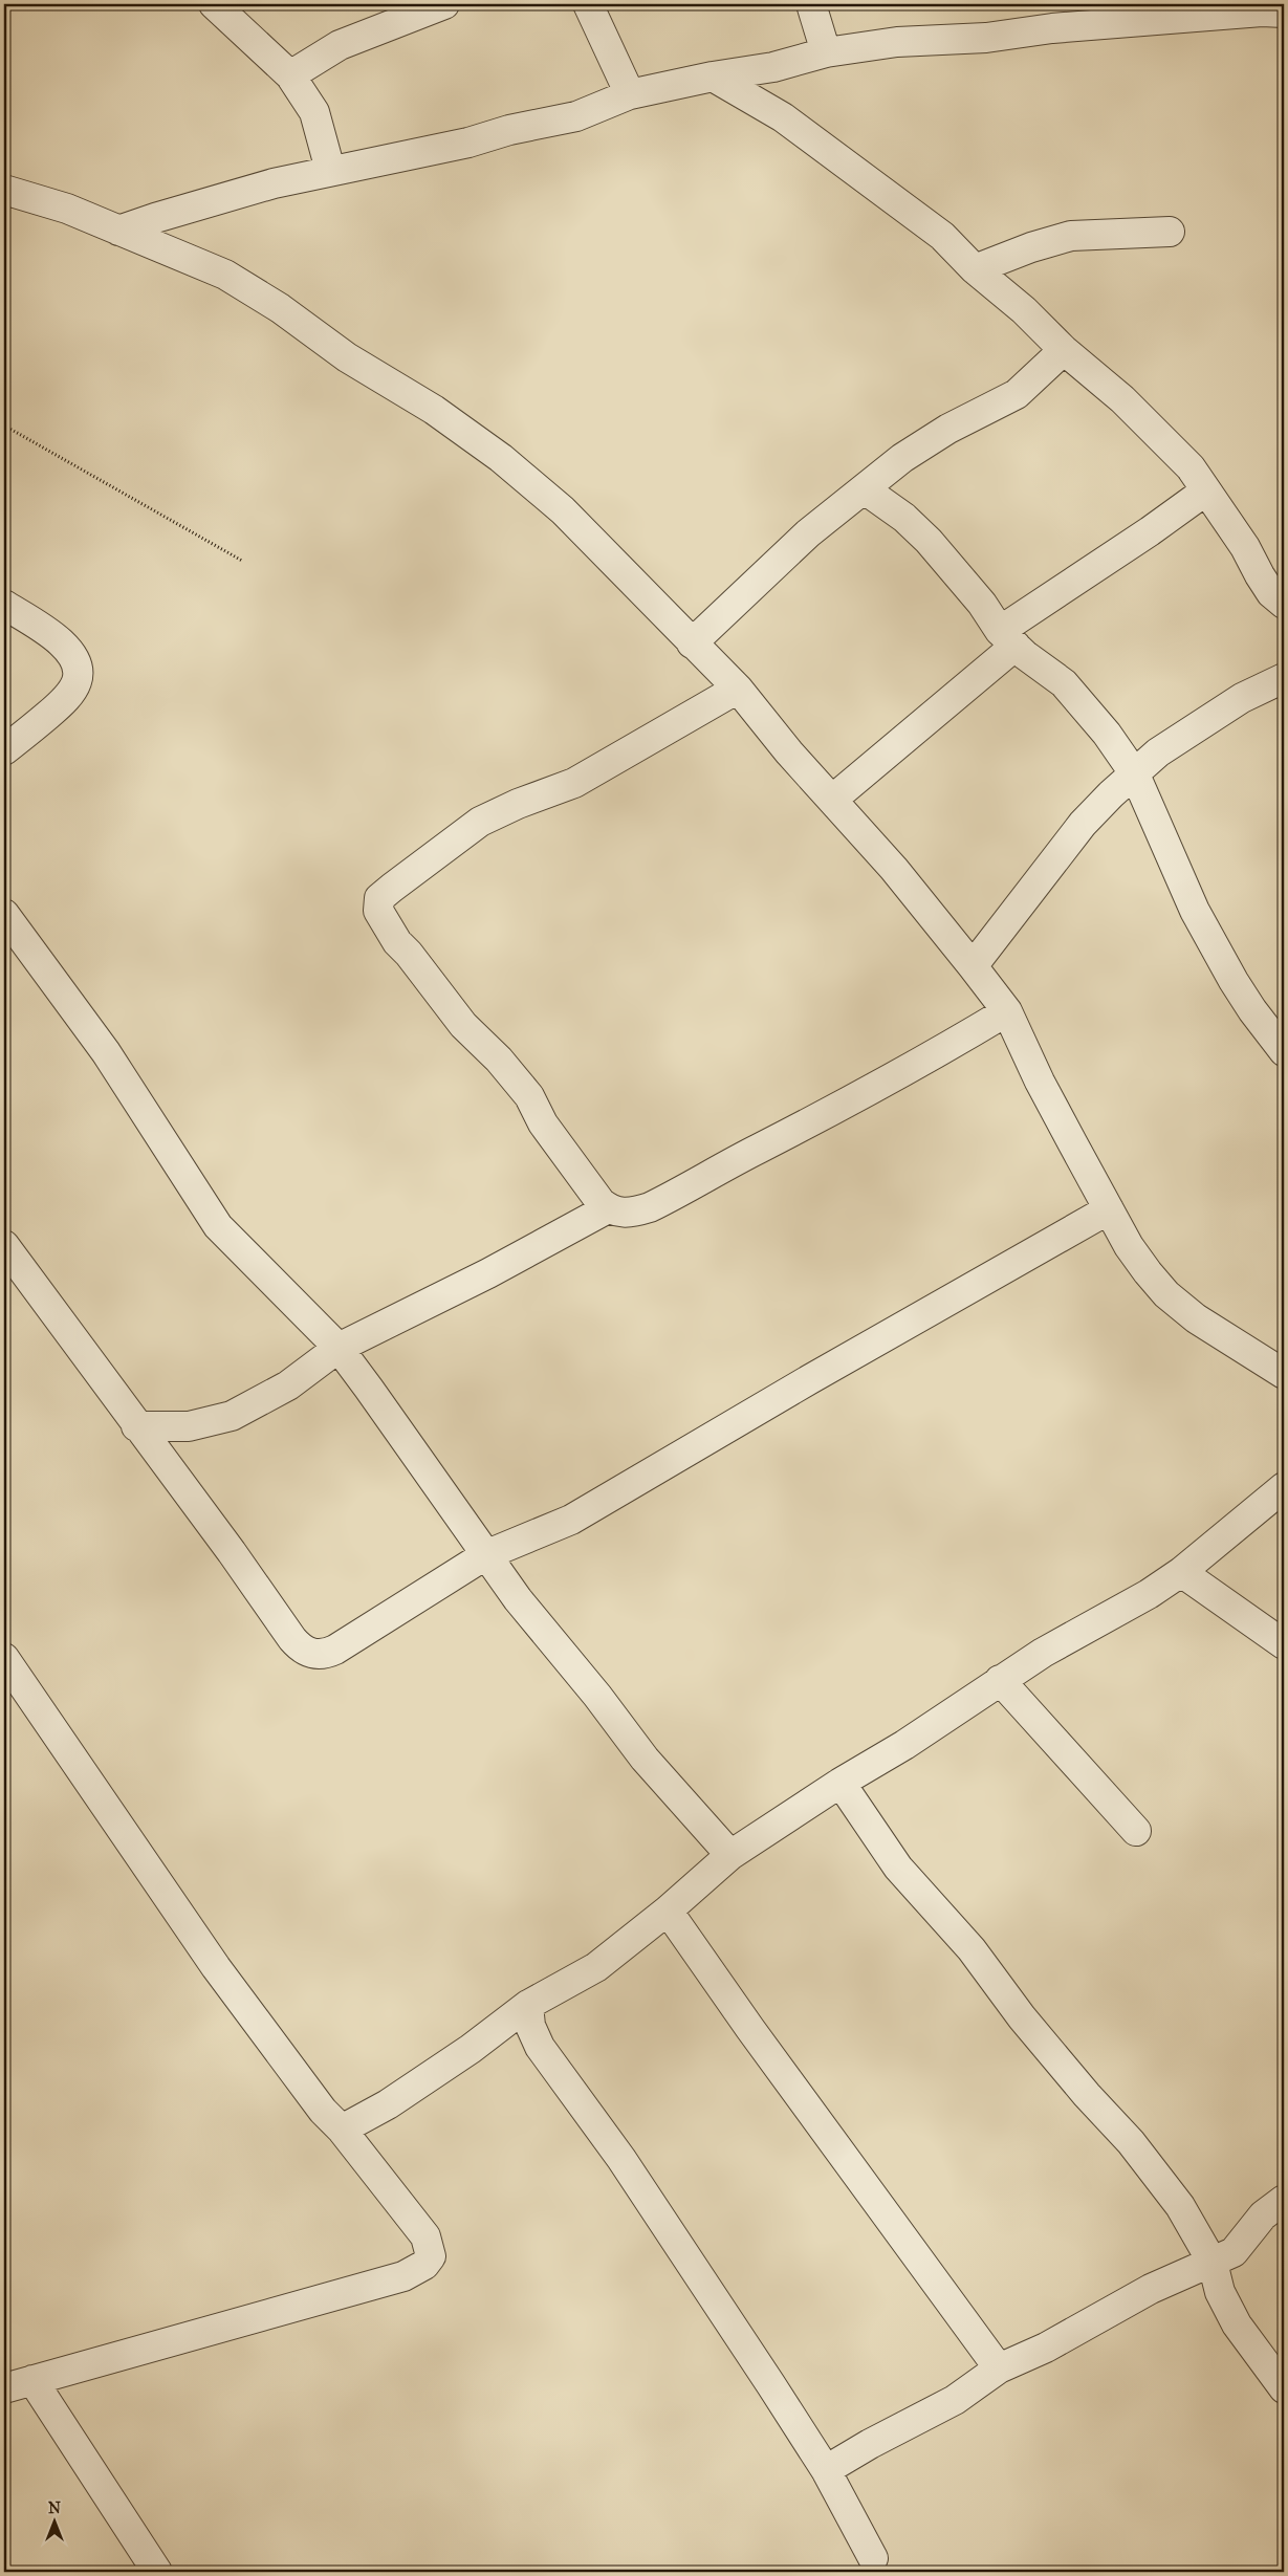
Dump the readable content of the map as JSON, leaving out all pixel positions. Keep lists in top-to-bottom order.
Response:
{
  "north": "top"
}
